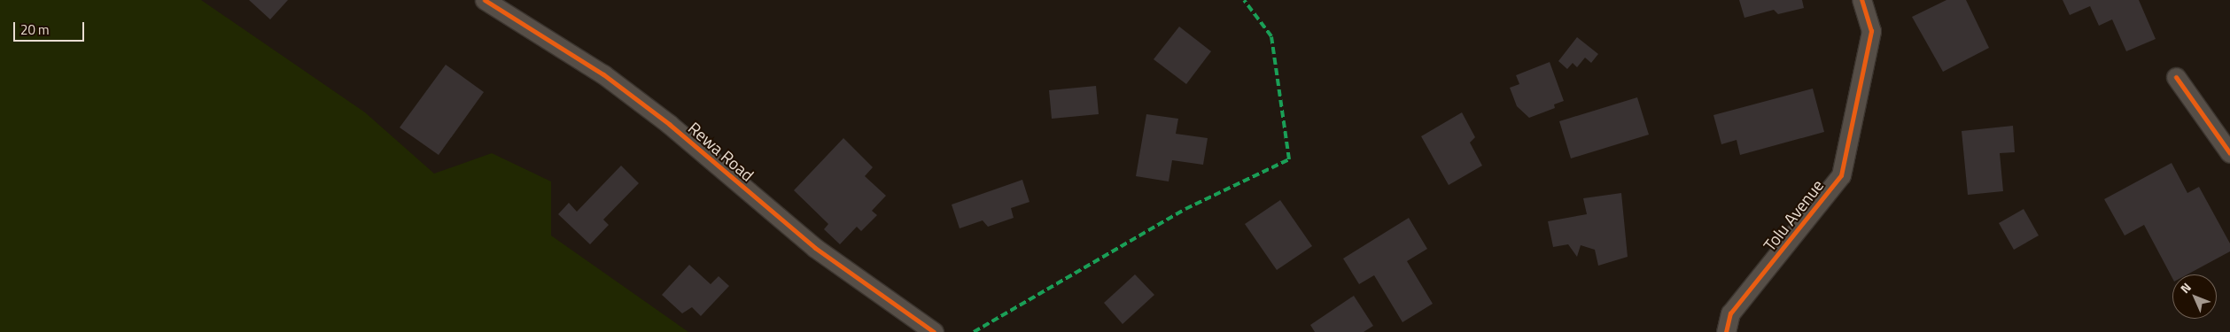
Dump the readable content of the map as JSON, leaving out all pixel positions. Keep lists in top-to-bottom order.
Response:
{
  "streets": {
    "street": ["Rewa Road", "Tolu Avenue"]
  },
  "scale_bar": "20 m",
  "north": "top left"
}
